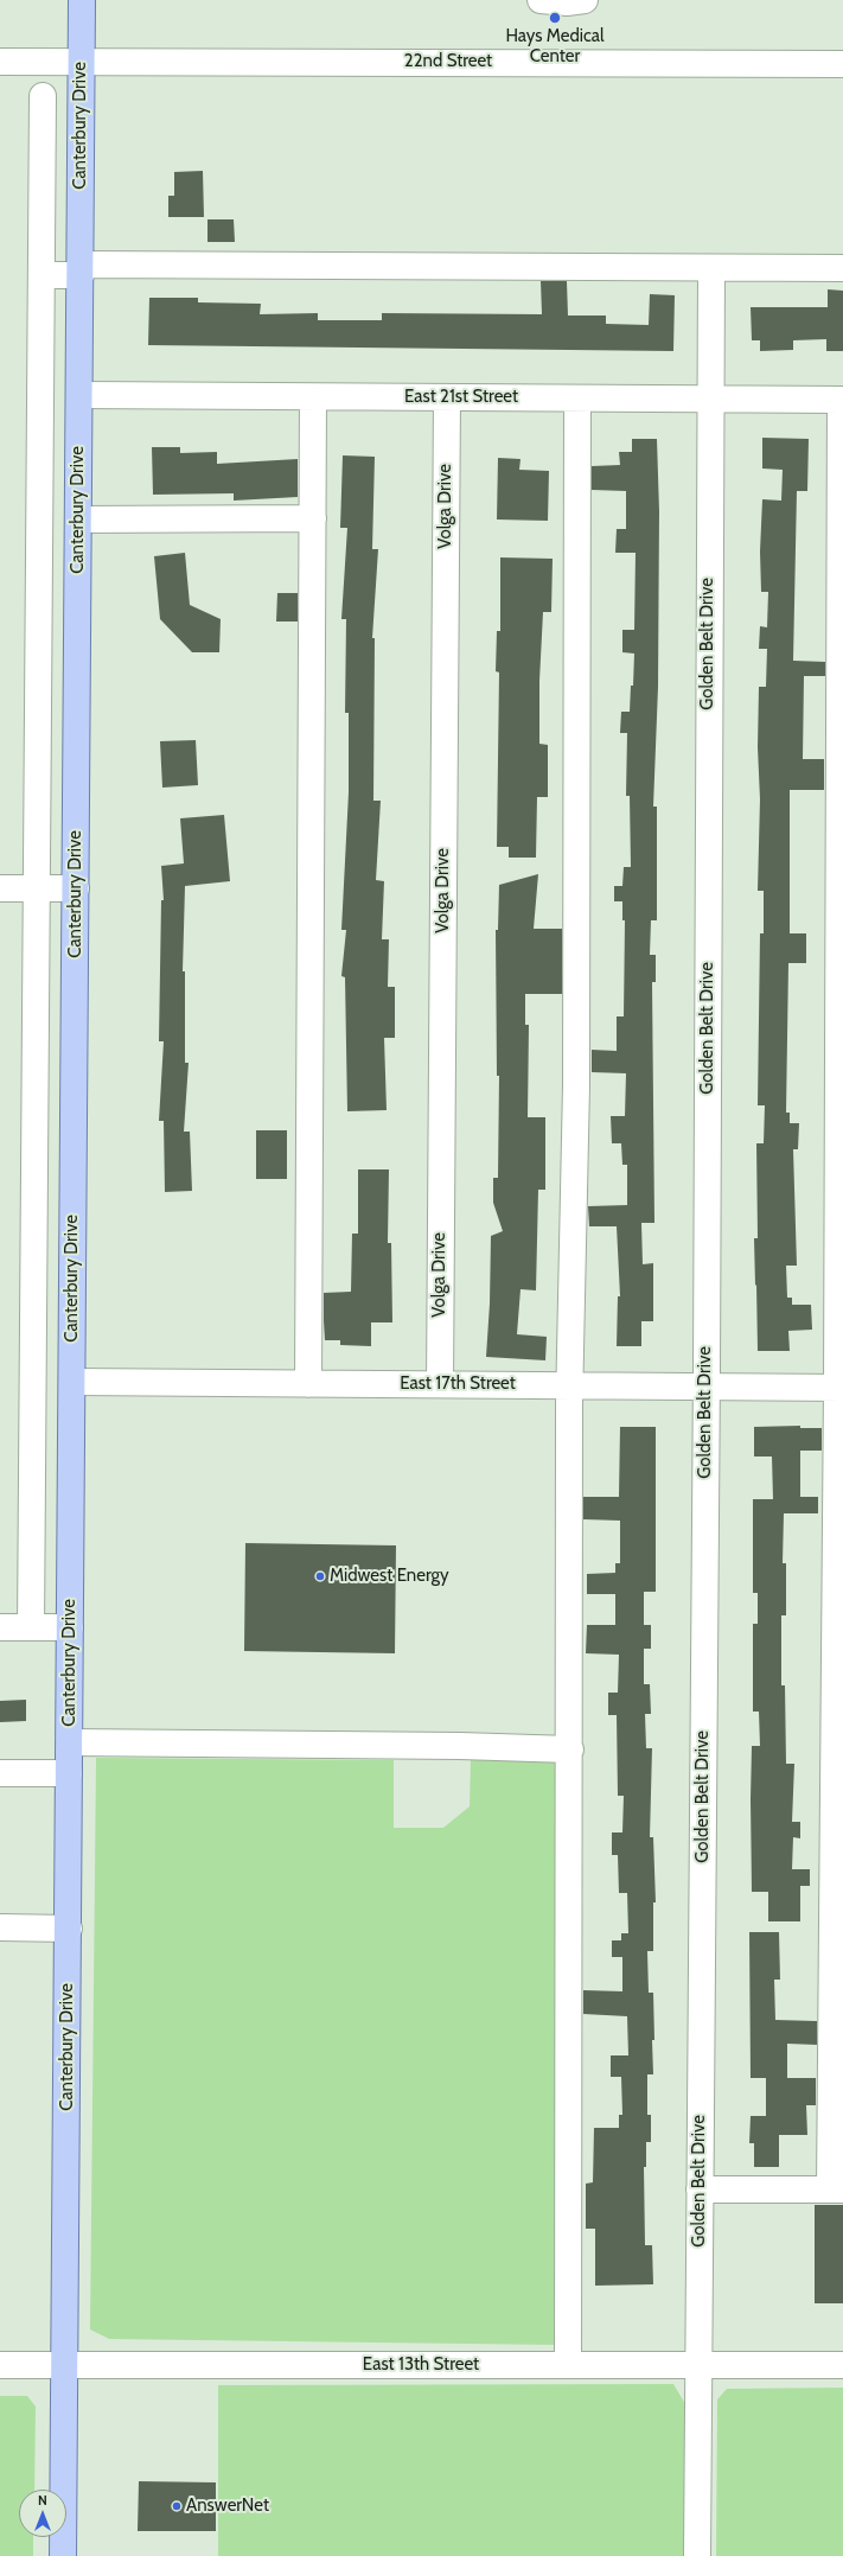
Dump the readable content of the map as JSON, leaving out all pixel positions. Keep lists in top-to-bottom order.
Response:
{
  "streets": {
    "main road": ["Canterbury Drive"],
    "street": [
      "22nd Street",
      "East 21st Street",
      "Volga Drive",
      "Golden Belt Drive",
      "East 17th Street",
      "East 13th Street"
    ]
  },
  "crossings": [
    ["22nd Street", "Canterbury Drive"],
    ["Canterbury Drive", "East 21st Street"],
    ["Canterbury Drive", "East 17th Street"],
    ["Canterbury Drive", "East 13th Street"],
    ["East 21st Street", "Volga Drive"],
    ["East 21st Street", "Golden Belt Drive"],
    ["Volga Drive", "East 17th Street"],
    ["Golden Belt Drive", "East 17th Street"],
    ["Golden Belt Drive", "East 13th Street"]
  ],
  "places": ["Hays Medical Center", "Midwest Energy", "AnswerNet"],
  "north": "top"
}
